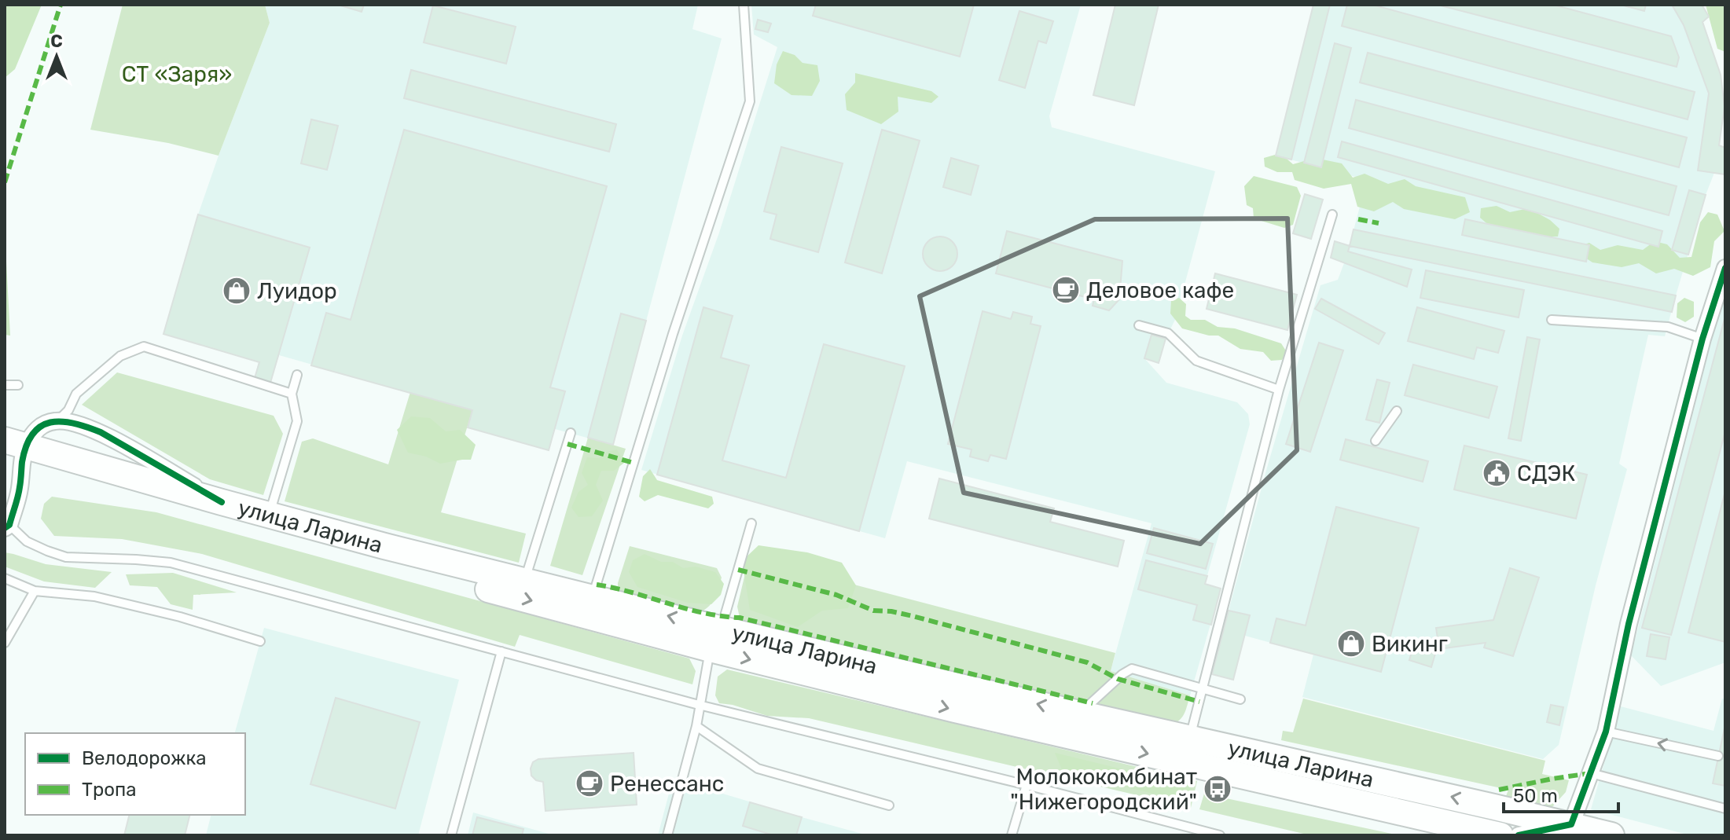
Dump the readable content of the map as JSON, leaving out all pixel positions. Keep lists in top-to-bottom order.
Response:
{
  "streets": {
    "main road": ["улица Ларина"]
  },
  "parks": ["СТ «Заря»"],
  "places": {
    "cafe": ["Деловое кафе", "Ренессанс"],
    "shop": ["Луидор", "Викинг"],
    "public building": ["СДЭК"],
    "bus stop": ["Молококомбинат \"Нижегородский\""]
  },
  "legend": ["Велодорожка", "Тропа"],
  "scale_bar": "50 m",
  "north": "top"
}
